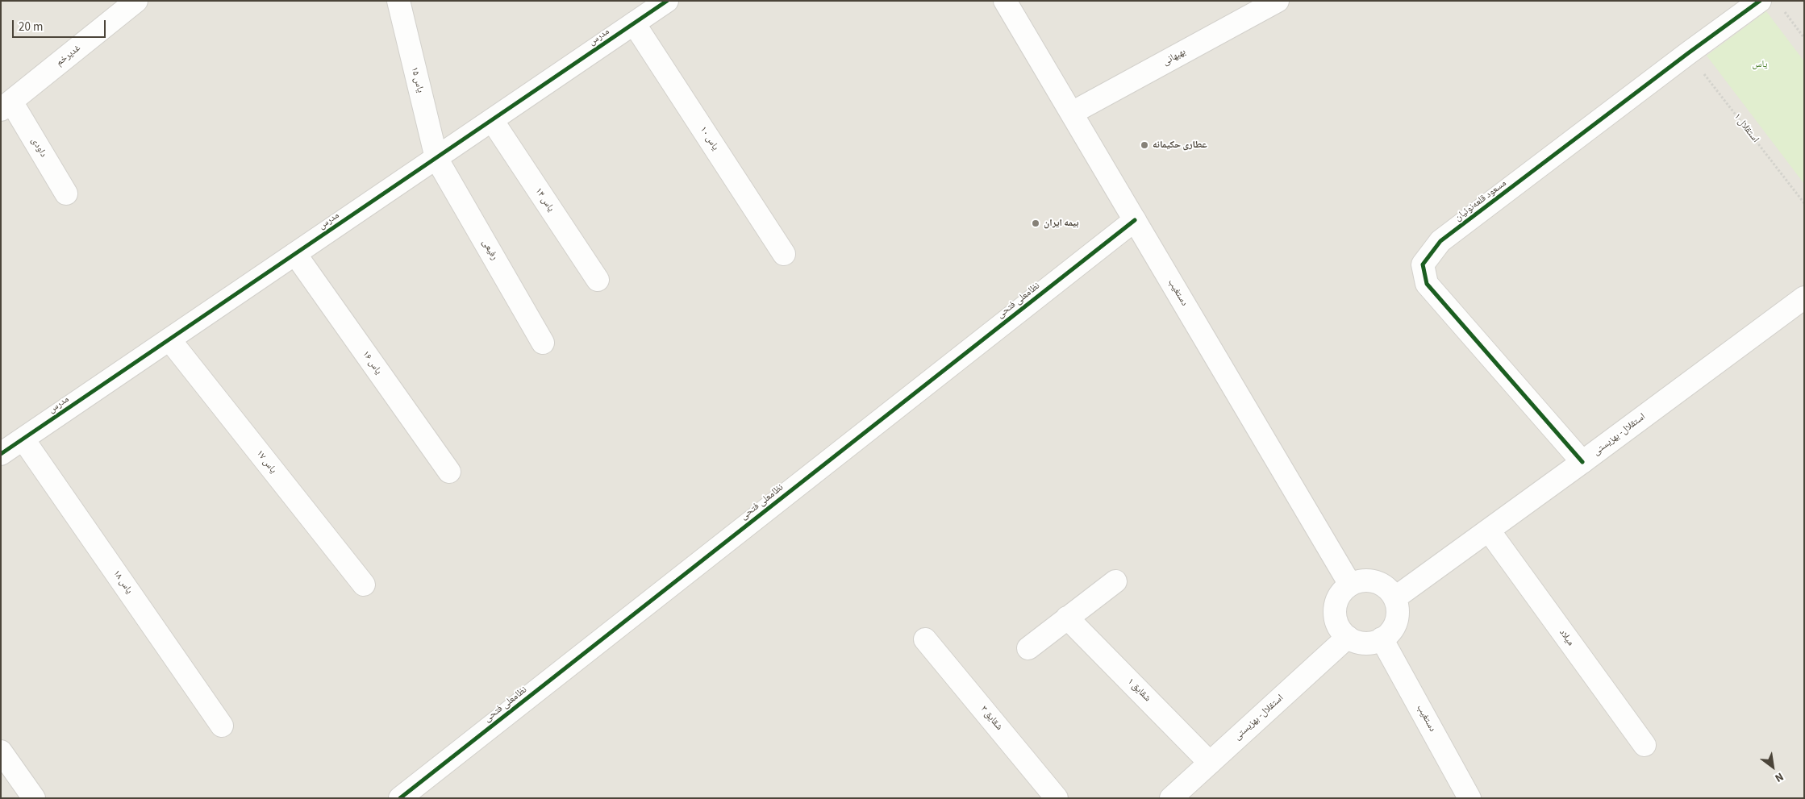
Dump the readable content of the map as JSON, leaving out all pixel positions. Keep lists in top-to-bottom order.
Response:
{
  "streets": {
    "street": [
      "مدرس",
      "غدیرخم",
      "بهبهانی",
      "یاس ۱۵",
      "یاس ۱۰",
      "داودی",
      "یاس ۱۴",
      "مسعود قلعه‌نوئیان",
      "رفیعی",
      "دستغیب",
      "نظامعلی فتحی",
      "یاس ۱۶",
      "استقلال- بهزیستی",
      "یاس ۱۷",
      "یاس ۱۸",
      "میلاد",
      "شقایق ۱",
      "شقایق ۳"
    ],
    "path": ["استقلال ۱"]
  },
  "crossings": [
    ["مدرس", "یاس ۱۵"],
    ["مدرس", "یاس ۱۰"],
    ["مدرس", "یاس ۱۴"],
    ["مدرس", "رفیعی"],
    ["مدرس", "یاس ۱۶"],
    ["مدرس", "یاس ۱۷"],
    ["مدرس", "یاس ۱۸"],
    ["غدیرخم", "داودی"],
    ["بهبهانی", "دستغیب"],
    ["یاس ۱۵", "رفیعی"],
    ["استقلال ۱", "مسعود قلعه‌نوئیان"],
    ["مسعود قلعه‌نوئیان", "استقلال- بهزیستی"],
    ["دستغیب", "نظامعلی فتحی"],
    ["دستغیب", "استقلال- بهزیستی"],
    ["استقلال- بهزیستی", "میلاد"],
    ["استقلال- بهزیستی", "شقایق ۱"]
  ],
  "parks": ["یاس"],
  "places": ["عطاری حکیمانه", "بیمه ایران"],
  "scale_bar": "20 m",
  "north": "bottom right"
}
